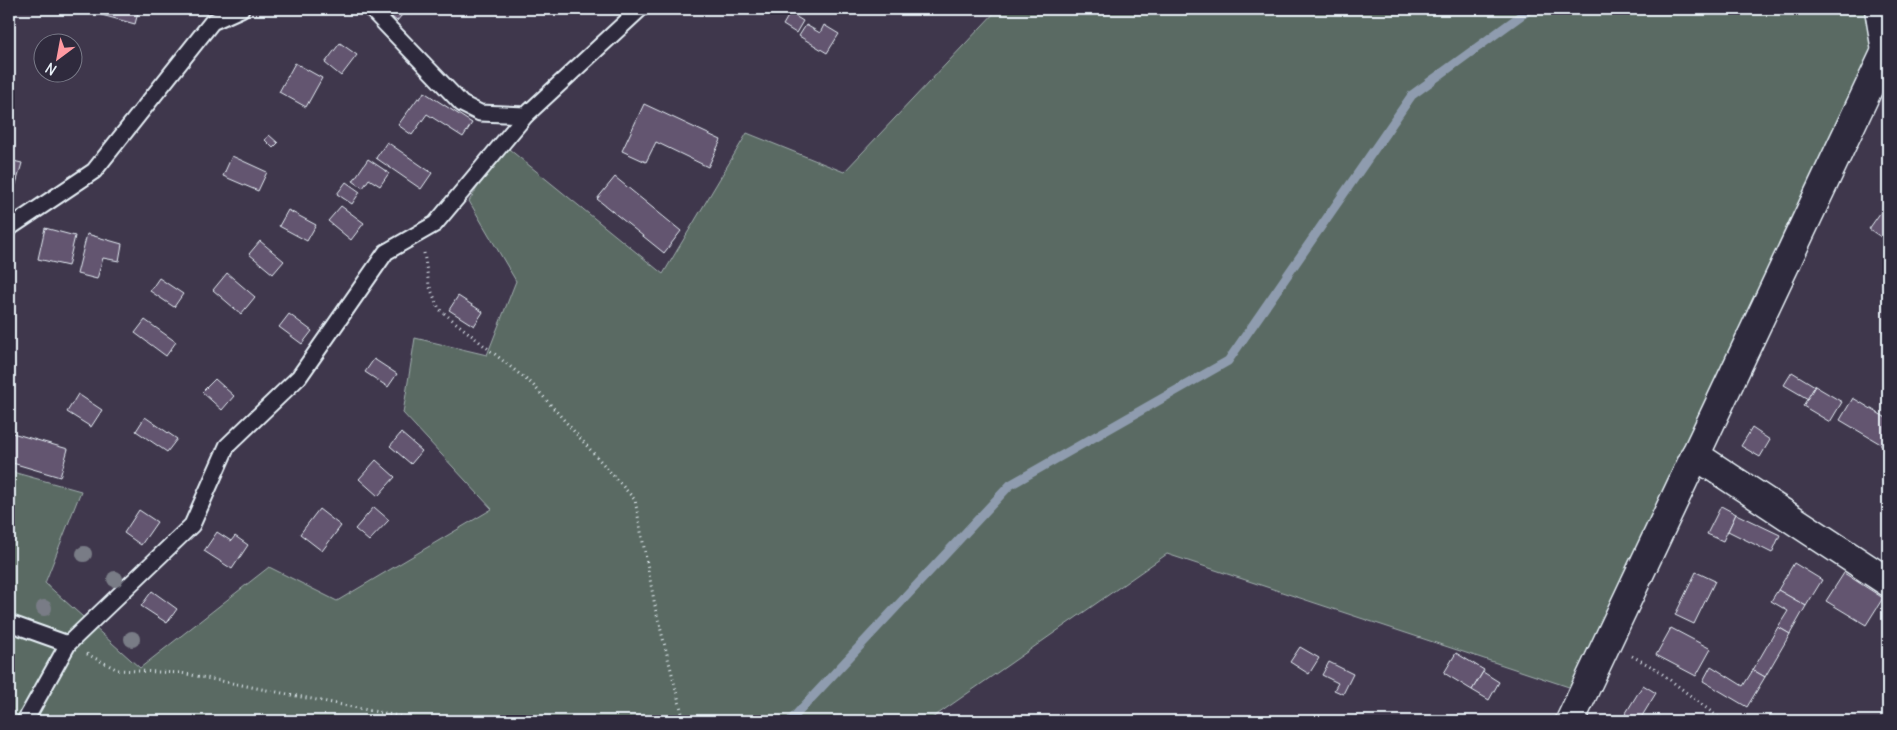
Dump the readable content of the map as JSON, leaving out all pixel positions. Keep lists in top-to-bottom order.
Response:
{
  "north": "bottom left"
}
